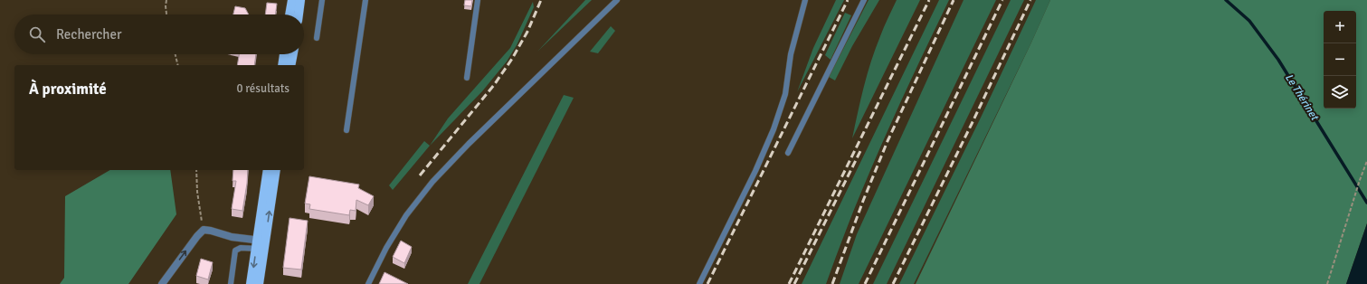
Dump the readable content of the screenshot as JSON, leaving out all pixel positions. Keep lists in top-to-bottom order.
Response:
{
  "water": ["Le Thérinet"],
  "page": {
    "map_buttons": ["+", "−"],
    "search": "Rechercher",
    "heading": ["À proximité", "0 résultats"]
  }
}
